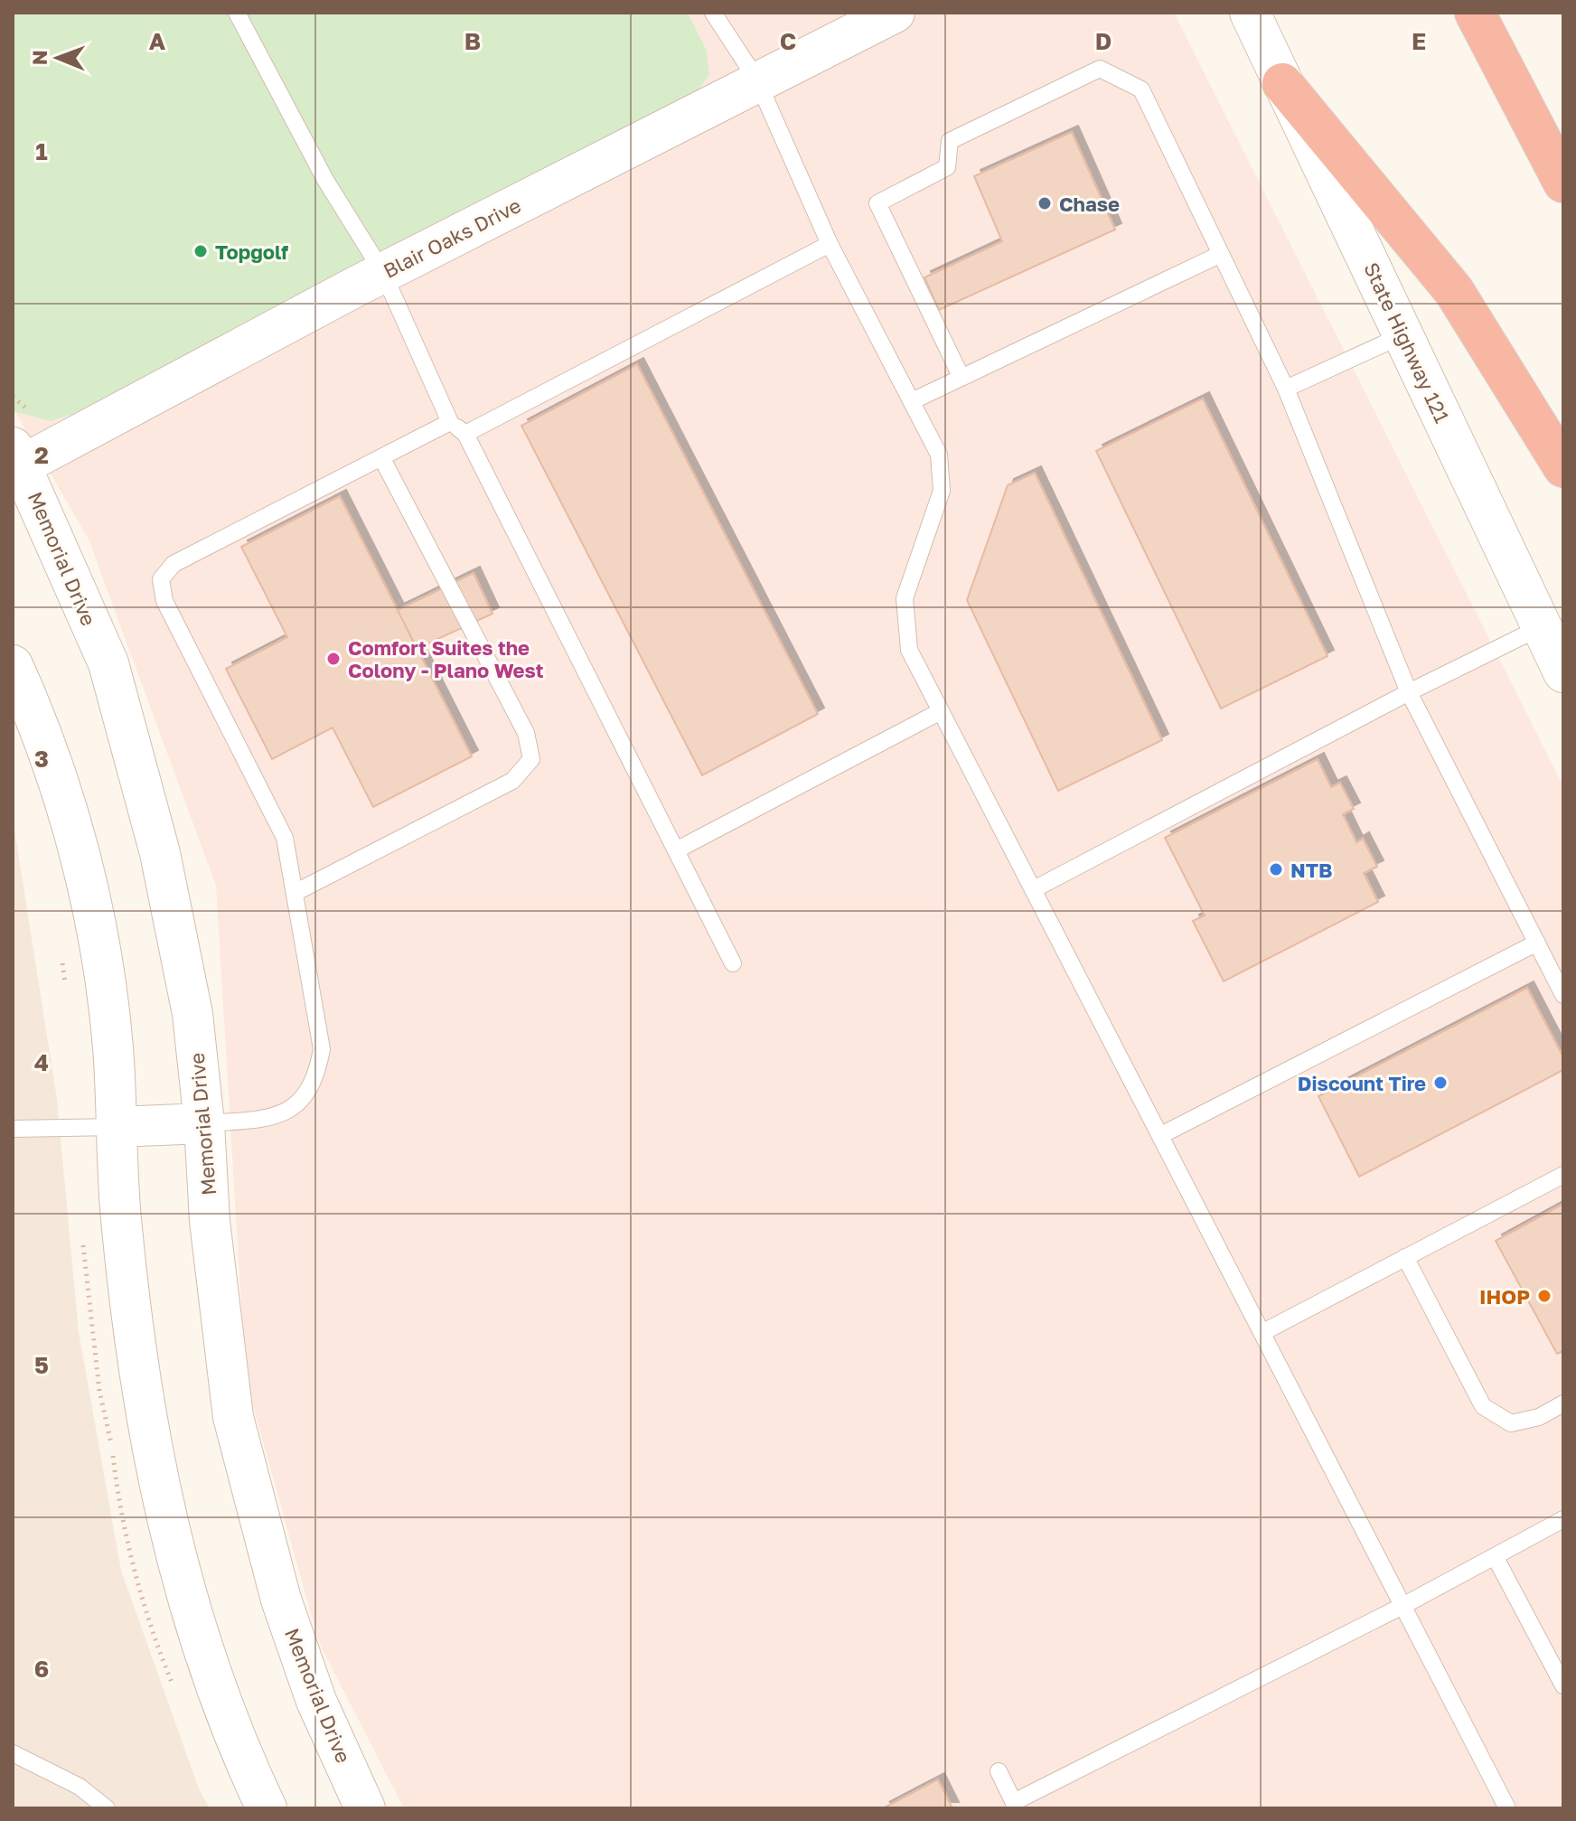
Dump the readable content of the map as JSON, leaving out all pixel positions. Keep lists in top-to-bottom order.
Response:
{
  "streets": {
    "street": ["Blair Oaks Drive", "State Highway 121", "Memorial Drive"]
  },
  "crossings": [
    ["Blair Oaks Drive", "Memorial Drive"]
  ],
  "places": [
    "Chase",
    "Topgolf",
    "Comfort Suites the Colony - Plano West",
    "NTB",
    "Discount Tire",
    "IHOP"
  ],
  "north": "left",
  "grid": {
    "columns": [
      "A",
      "B",
      "C",
      "D",
      "E"
    ],
    "rows": [
      "1",
      "2",
      "3",
      "4",
      "5",
      "6"
    ]
  }
}
